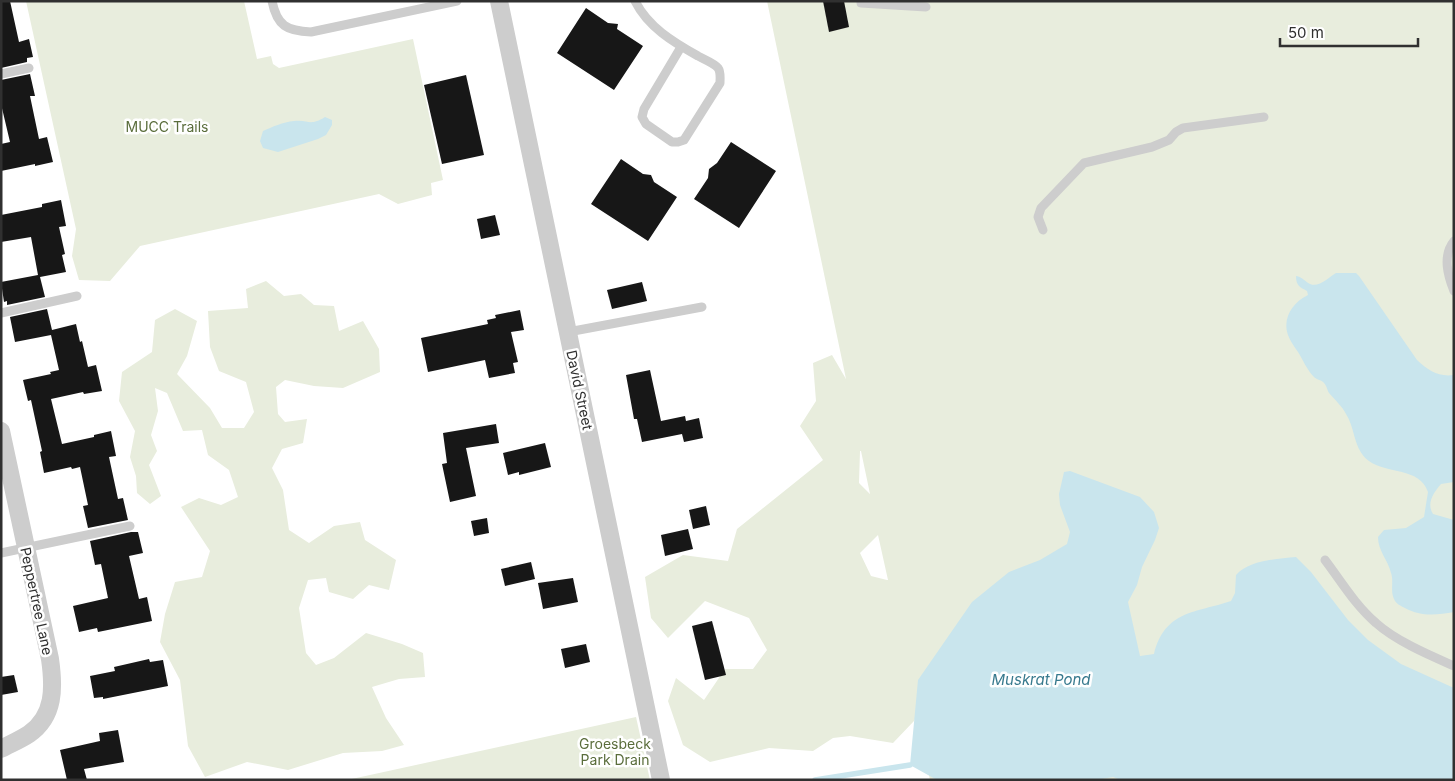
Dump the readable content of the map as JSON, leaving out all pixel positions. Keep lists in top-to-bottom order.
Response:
{
  "streets": {
    "street": ["David Street", "Peppertree Lane"]
  },
  "water": ["Muskrat Pond"],
  "parks": ["MUCC Trails", "Groesbeck Park Drain"],
  "scale_bar": "50 m"
}
